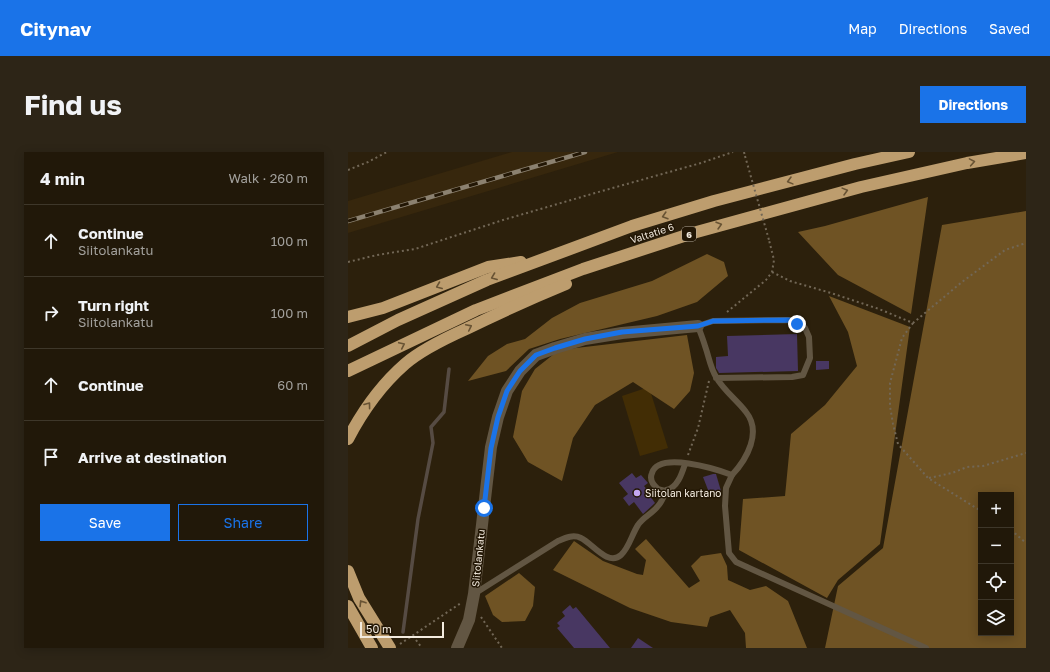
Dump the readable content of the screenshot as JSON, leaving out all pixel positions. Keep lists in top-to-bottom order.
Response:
{
  "streets": {
    "highway": ["Valtatie 6", "6"],
    "street": ["Siitolankatu"]
  },
  "places": ["Siitolan kartano"],
  "scale_bar": "50 m",
  "page": {
    "header": "Citynav",
    "nav": ["Map", "Directions", "Saved"],
    "buttons": [
      "Directions",
      ["Save", "Share"]
    ],
    "title": "Find us",
    "heading": ["4 min", "Walk · 260 m"],
    "list": [
      ["Continue", "Siitolankatu", "100 m"],
      ["Turn right", "Siitolankatu", "100 m"],
      ["Continue", "60 m"],
      "Arrive at destination"
    ],
    "map_buttons": ["+", "−"],
    "scale": "50 m"
  }
}
